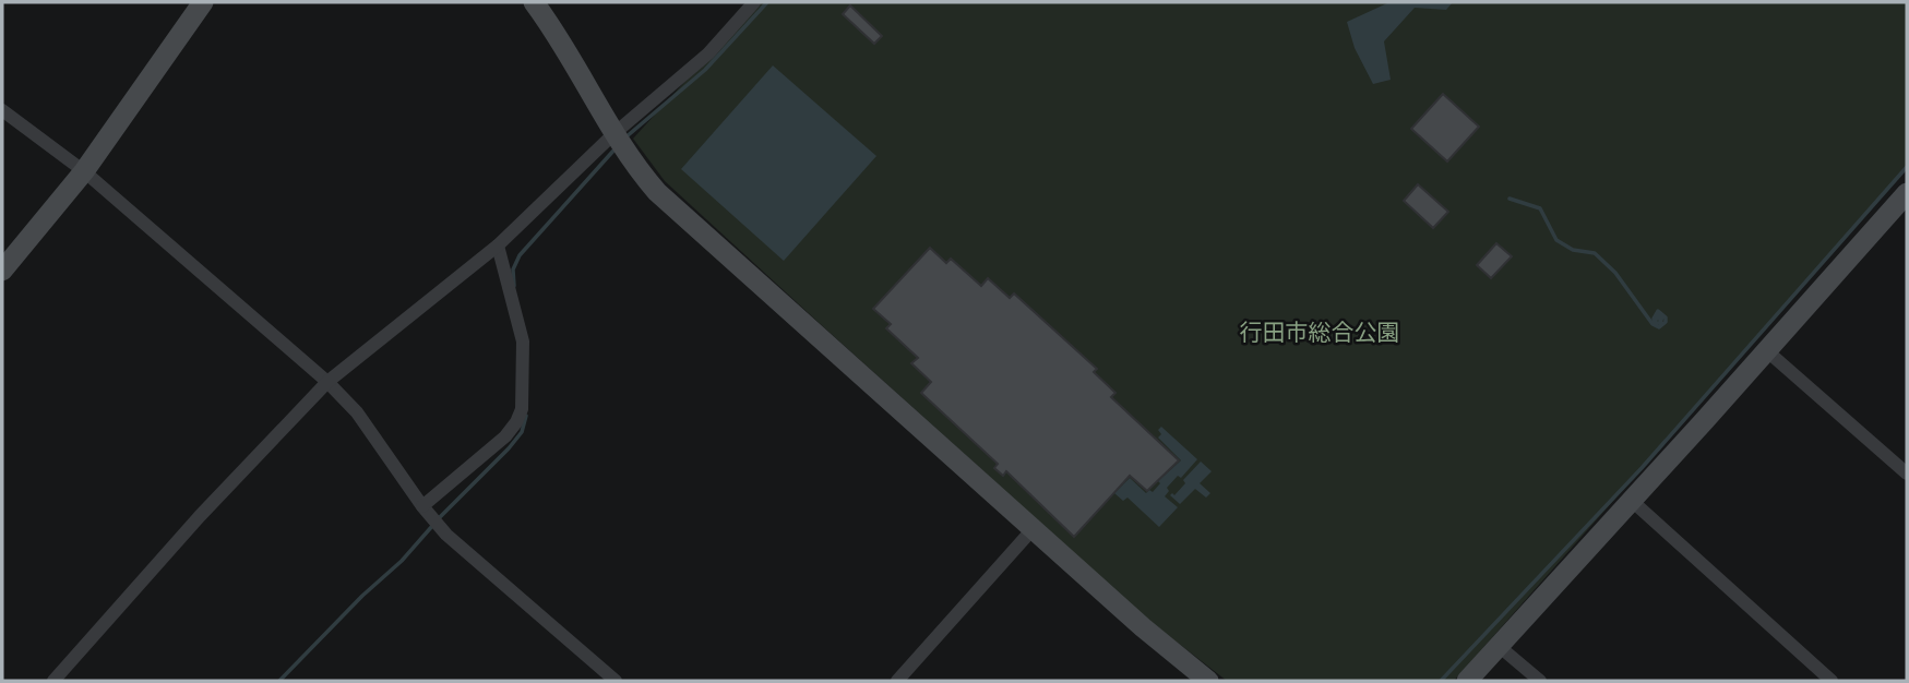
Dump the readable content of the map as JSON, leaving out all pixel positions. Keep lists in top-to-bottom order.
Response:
{
  "parks": ["行田市総合公園"]
}
